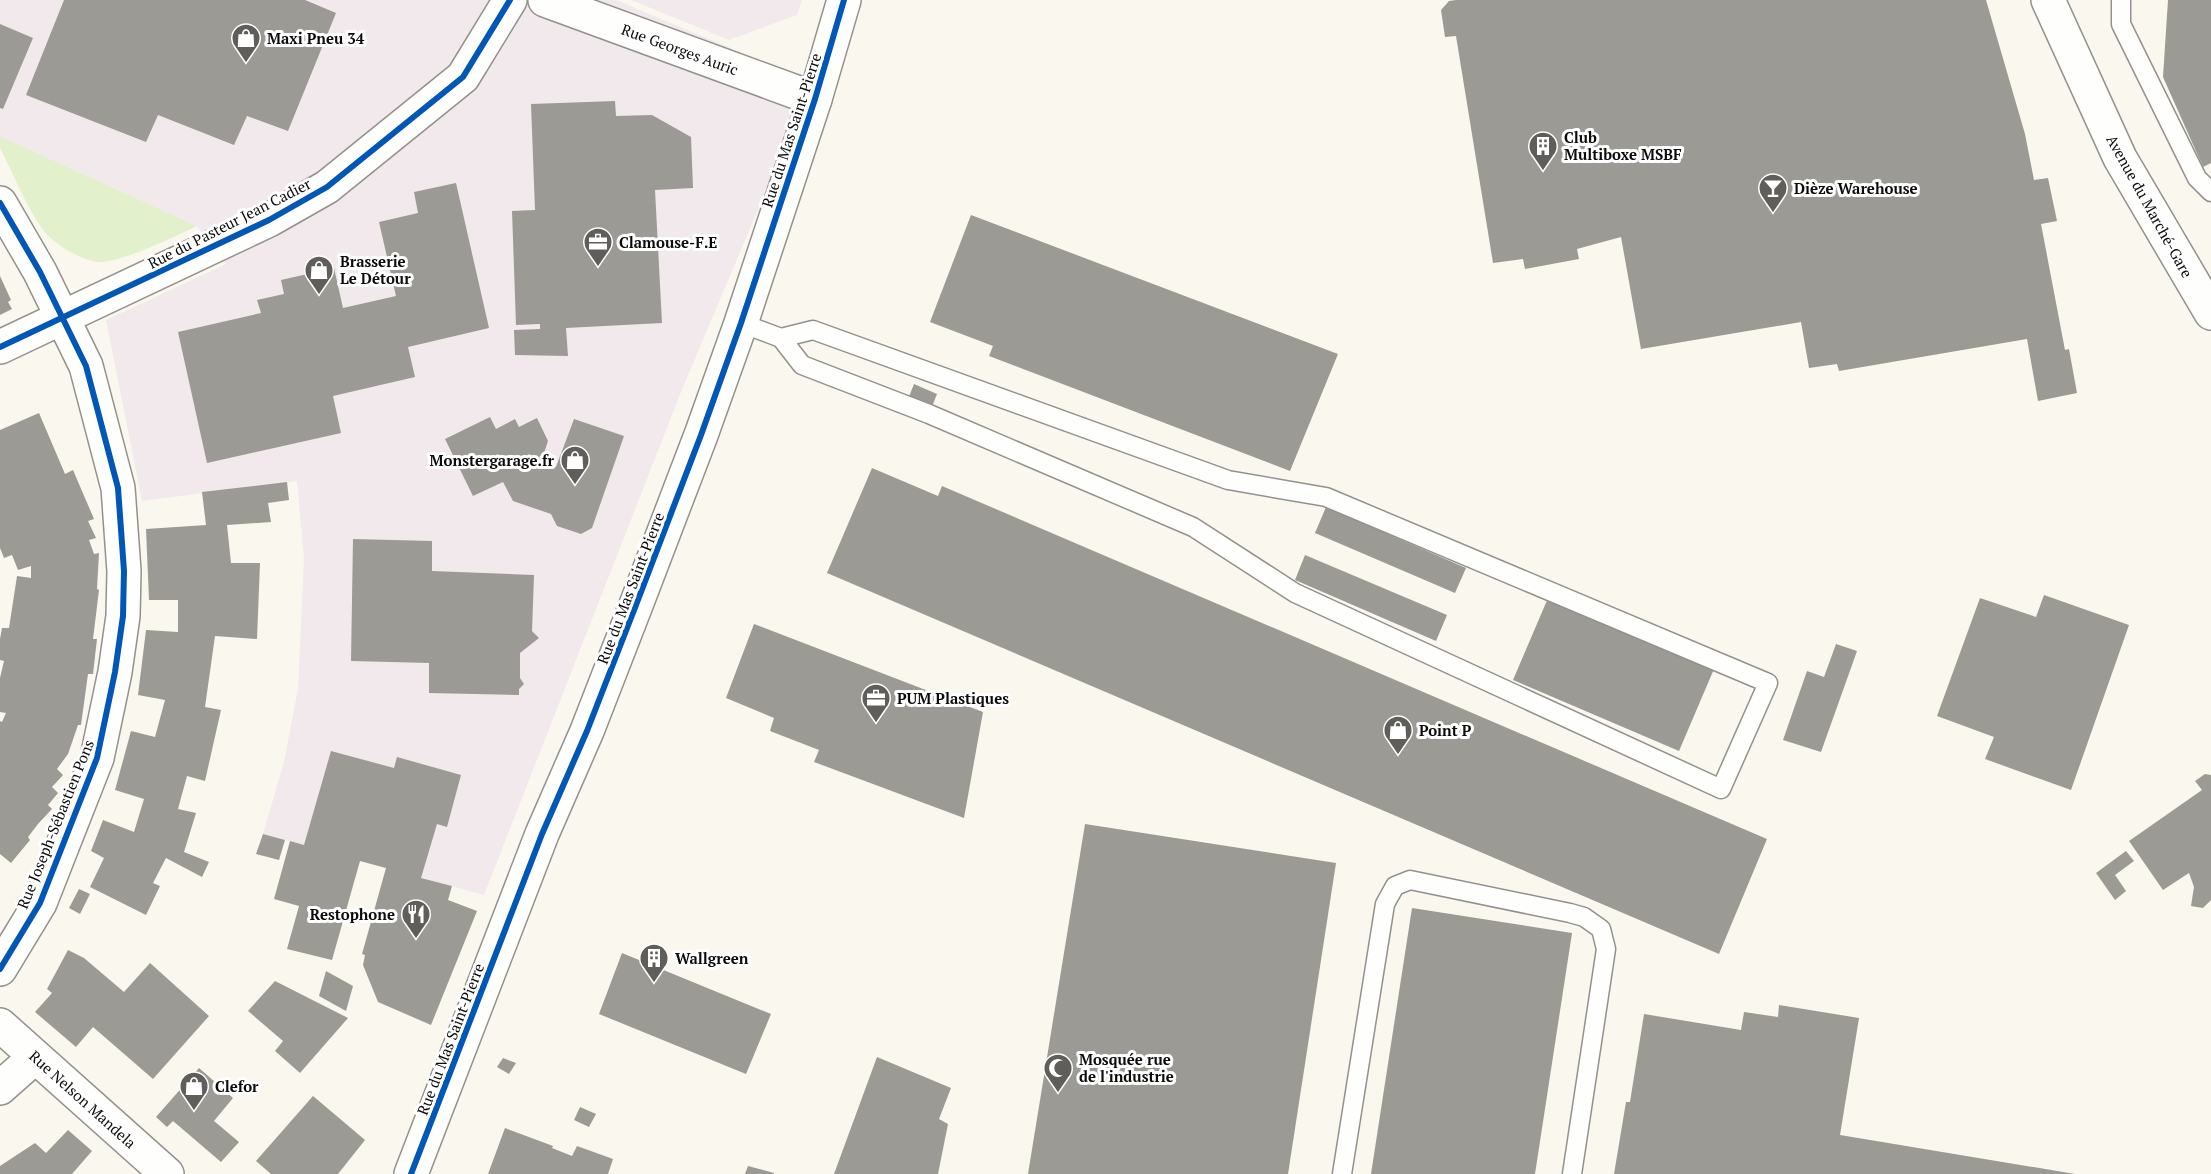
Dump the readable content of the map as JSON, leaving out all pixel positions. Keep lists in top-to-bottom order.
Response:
{
  "streets": {
    "street": [
      "Rue Georges Auric",
      "Rue du Mas Saint-Pierre",
      "Avenue du Marché-Gare",
      "Rue du Pasteur Jean Cadier",
      "Rue Joseph-Sébastien Pons",
      "Rue Nelson Mandela"
    ]
  },
  "crossings": [
    ["Rue Georges Auric", "Rue du Mas Saint-Pierre"],
    ["Rue du Pasteur Jean Cadier", "Rue Joseph-Sébastien Pons"]
  ],
  "places": {
    "shop": [
      "Maxi Pneu 34",
      "Brasserie Le Détour",
      "Monstergarage.fr",
      "Point P",
      "Clefor"
    ],
    "building": ["Club Multiboxe MSBF", "Wallgreen"],
    "bar": ["Dièze Warehouse"],
    "office": ["Clamouse-F.E", "PUM Plastiques"],
    "restaurant": ["Restophone"],
    "mosque": ["Mosquée rue de l'industrie"]
  }
}
